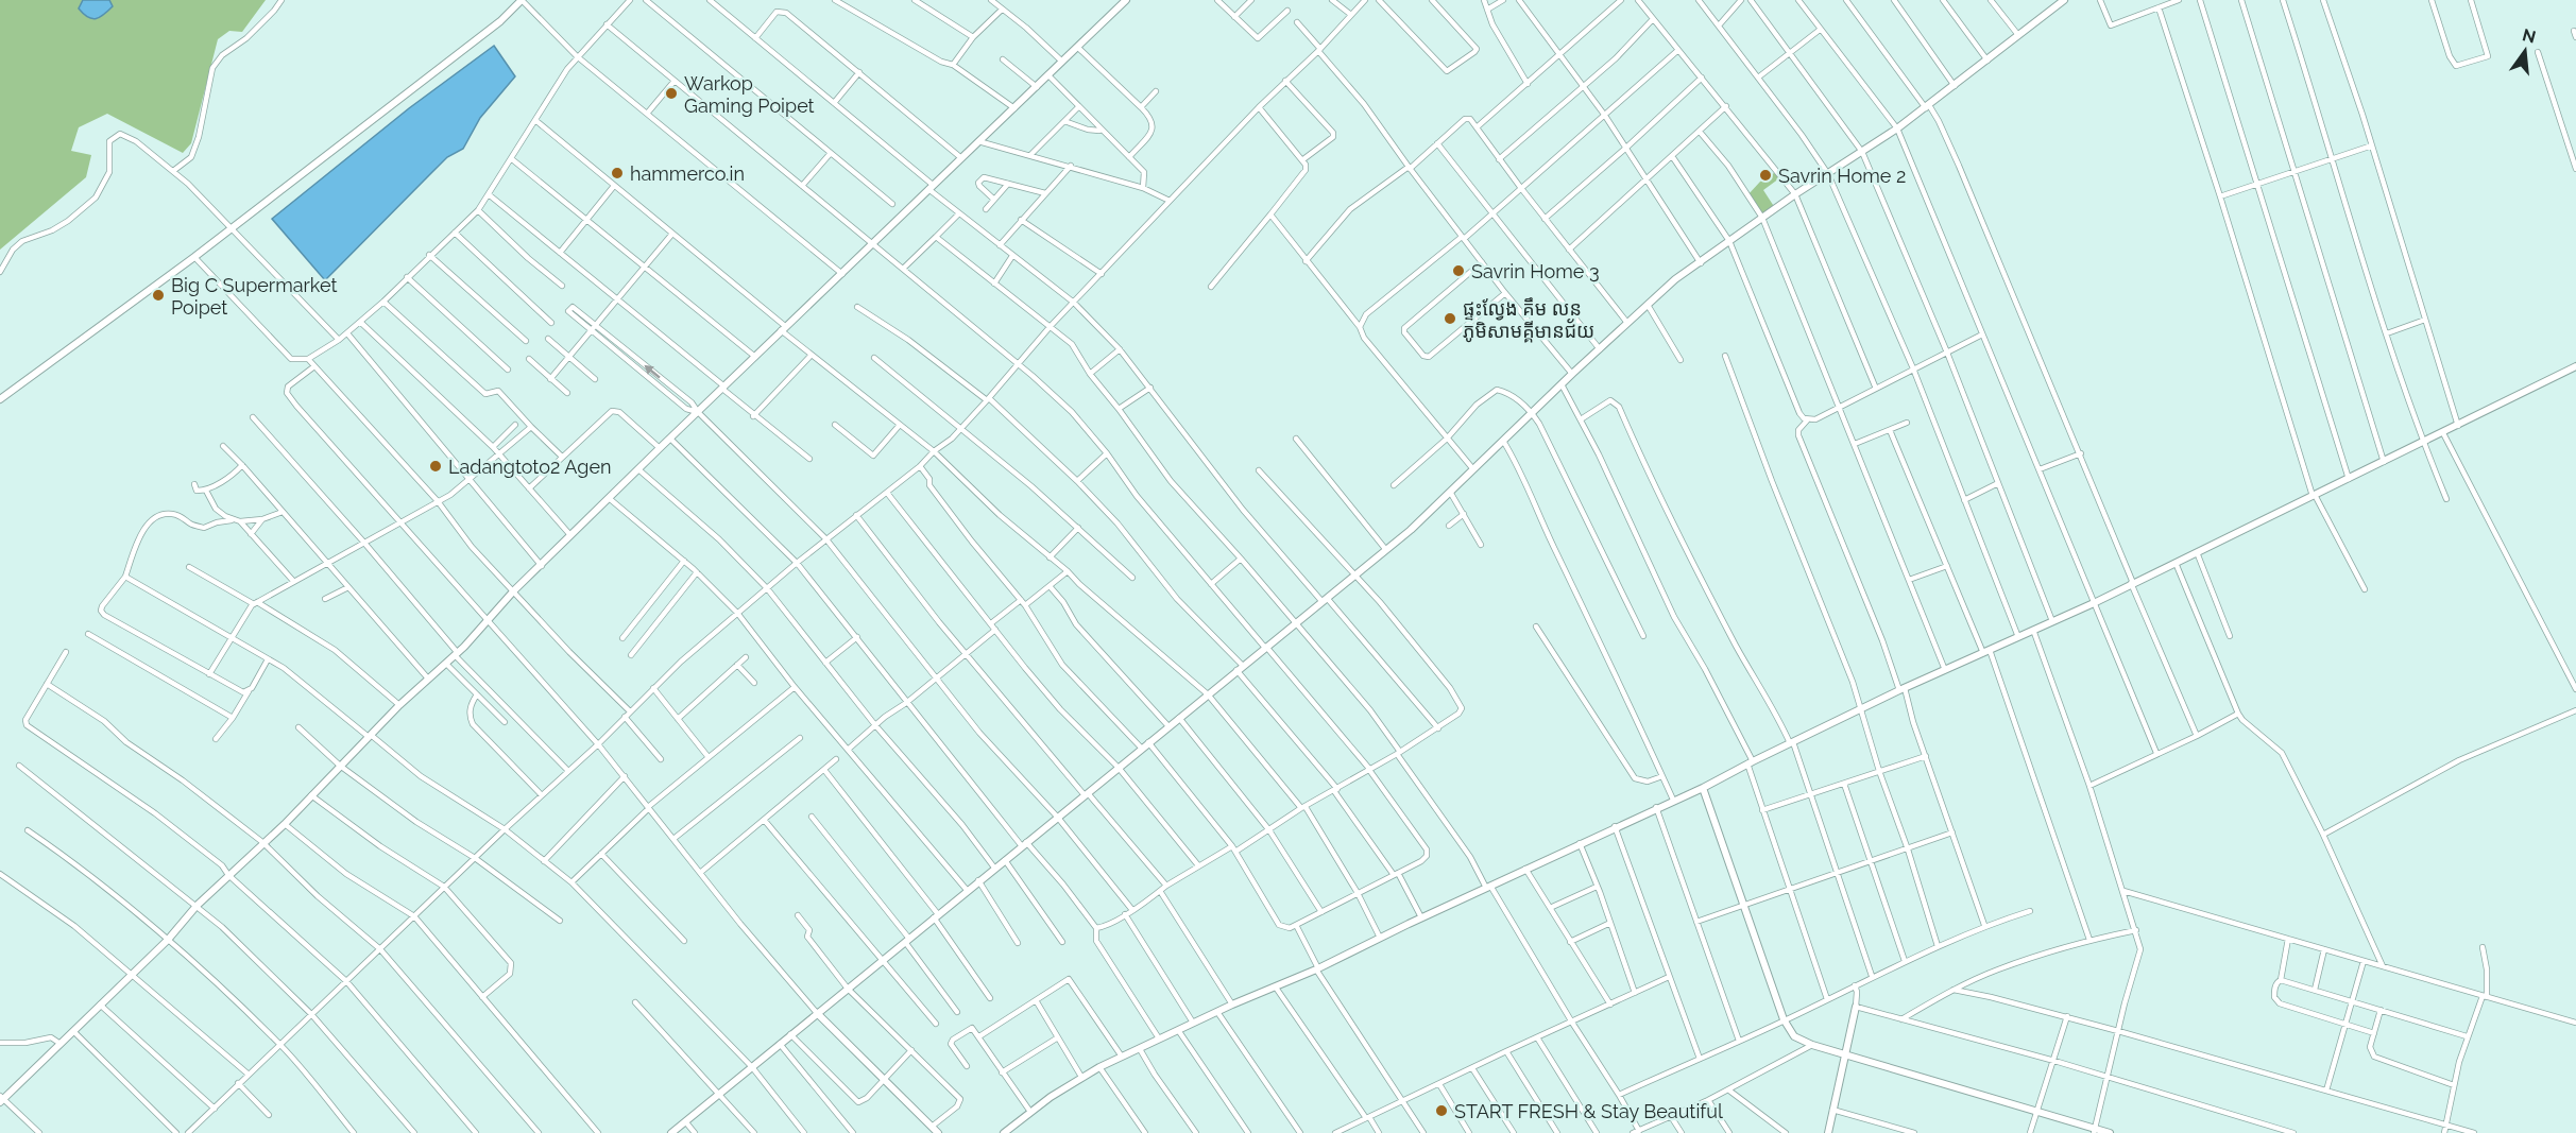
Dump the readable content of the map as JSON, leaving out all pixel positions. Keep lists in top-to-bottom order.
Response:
{
  "places": [
    "Warkop Gaming Poipet",
    "hammerco.in",
    "Savrin Home 2",
    "Savrin Home 3",
    "Big C Supermarket Poipet",
    "ផ្ទះល្វែង គឹម លន ភូមិសាមគ្គីមានជ័យ",
    "Ladangtoto2 Agen",
    "START FRESH & Stay Beautiful"
  ],
  "north": "top"
}
